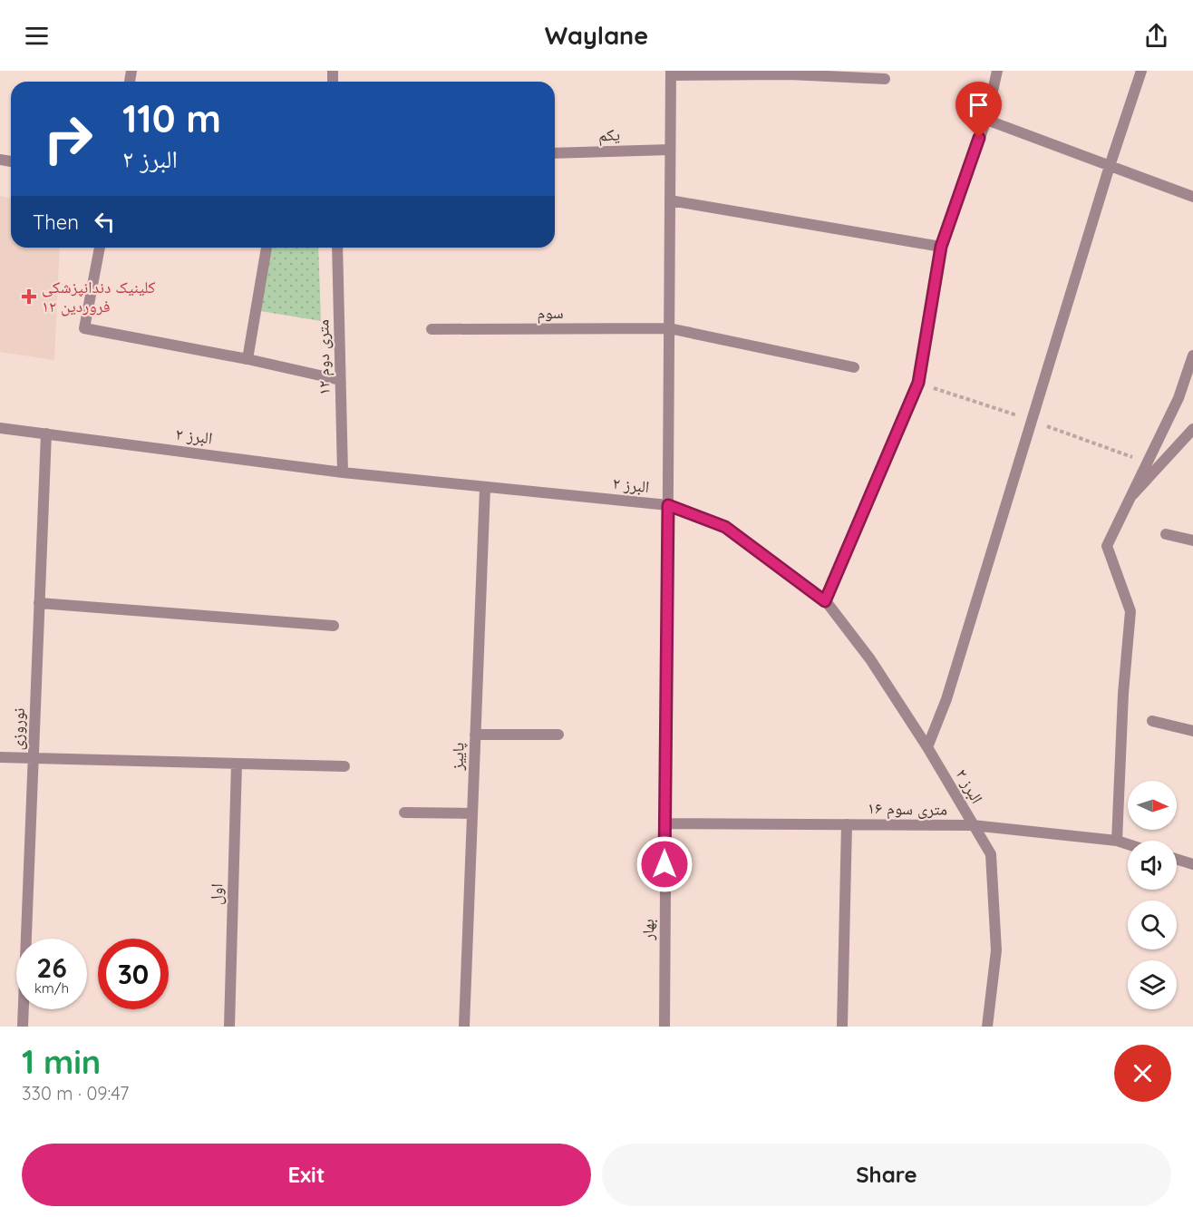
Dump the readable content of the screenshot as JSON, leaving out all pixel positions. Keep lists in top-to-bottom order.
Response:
{
  "streets": {
    "street": [
      "یکم",
      "سوم",
      "۱۲ متری دوم",
      "البرز ۲",
      "نوروزی",
      "پاییز",
      "۱۶ متری سوم",
      "اول",
      "بهار"
    ]
  },
  "crossings": [
    ["یکم", "بهار"],
    ["سوم", "بهار"],
    ["۱۲ متری دوم", "البرز ۲"],
    ["البرز ۲", "نوروزی"],
    ["البرز ۲", "پاییز"],
    ["البرز ۲", "۱۶ متری سوم"],
    ["البرز ۲", "بهار"],
    ["۱۶ متری سوم", "بهار"]
  ],
  "places": {
    "health": ["کلینیک دندانپزشکی ۱۲ فروردین"]
  },
  "north": "right",
  "page": {
    "header": "Waylane",
    "turn": ["110 m", "البرز ۲"],
    "then": "Then",
    "speed": "26 km/h",
    "limit": "30",
    "heading": ["1 min", "330 m · 09:47"],
    "buttons": ["Exit", "Share"]
  }
}
